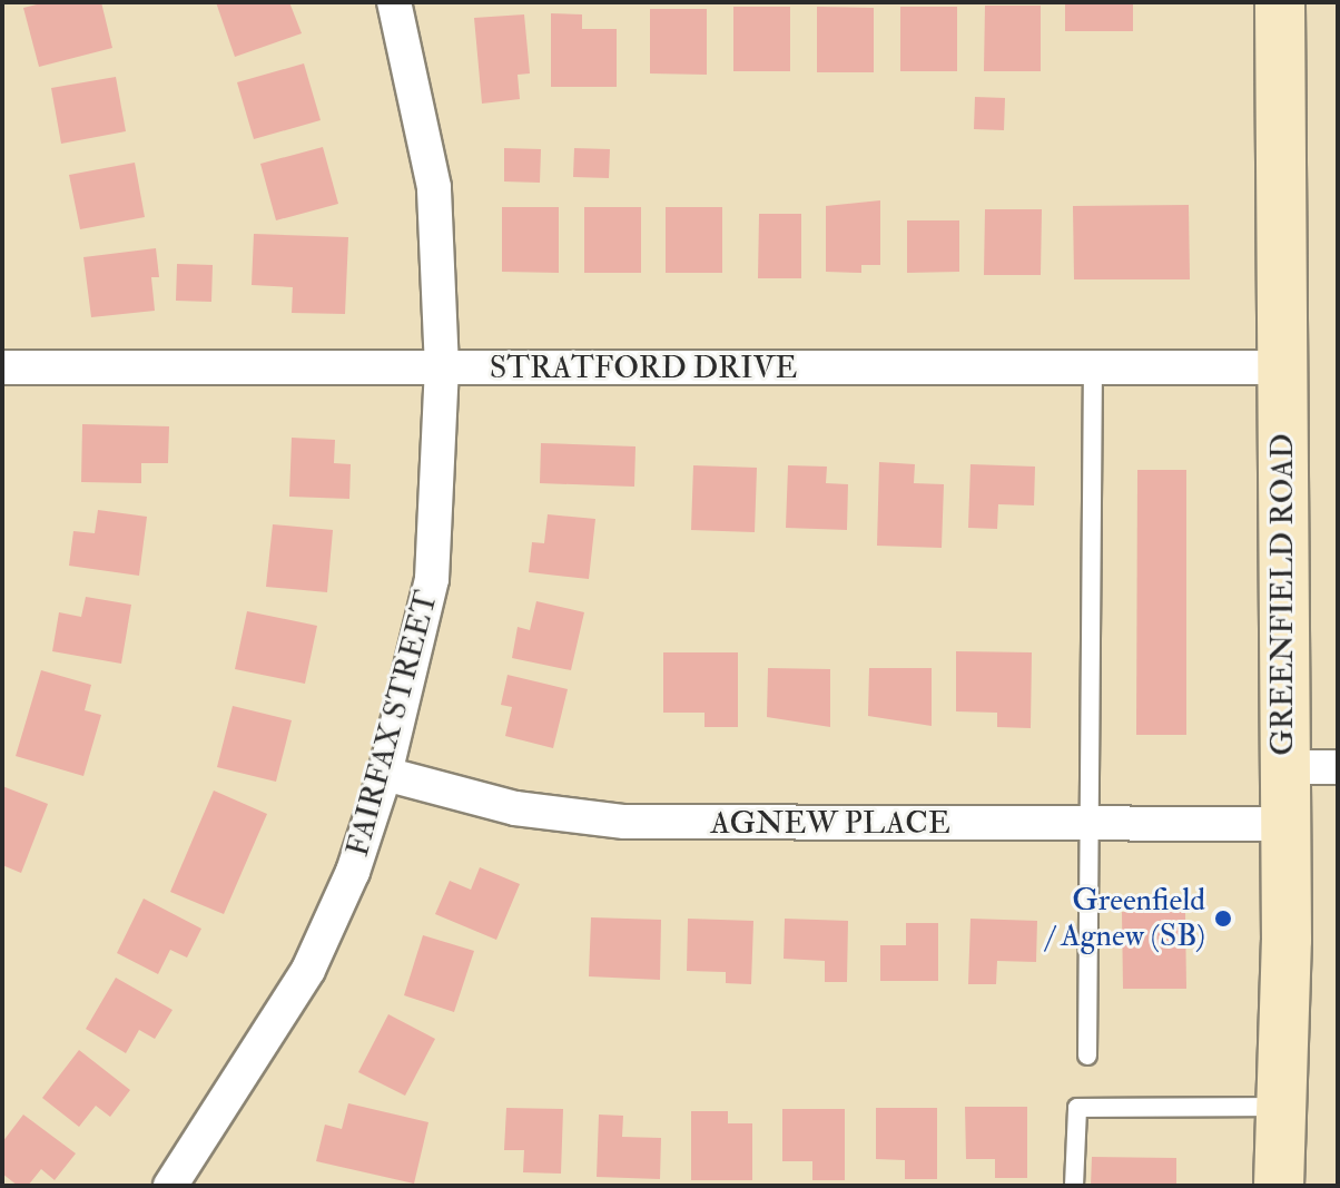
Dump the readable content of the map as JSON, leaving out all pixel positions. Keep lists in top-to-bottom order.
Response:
{
  "streets": {
    "main road": ["GREENFIELD ROAD"],
    "street": ["STRATFORD DRIVE", "FAIRFAX STREET", "AGNEW PLACE"]
  },
  "crossings": [
    ["STRATFORD DRIVE", "GREENFIELD ROAD"],
    ["STRATFORD DRIVE", "FAIRFAX STREET"],
    ["GREENFIELD ROAD", "AGNEW PLACE"],
    ["FAIRFAX STREET", "AGNEW PLACE"]
  ],
  "places": ["Greenfield / Agnew (SB)"]
}
